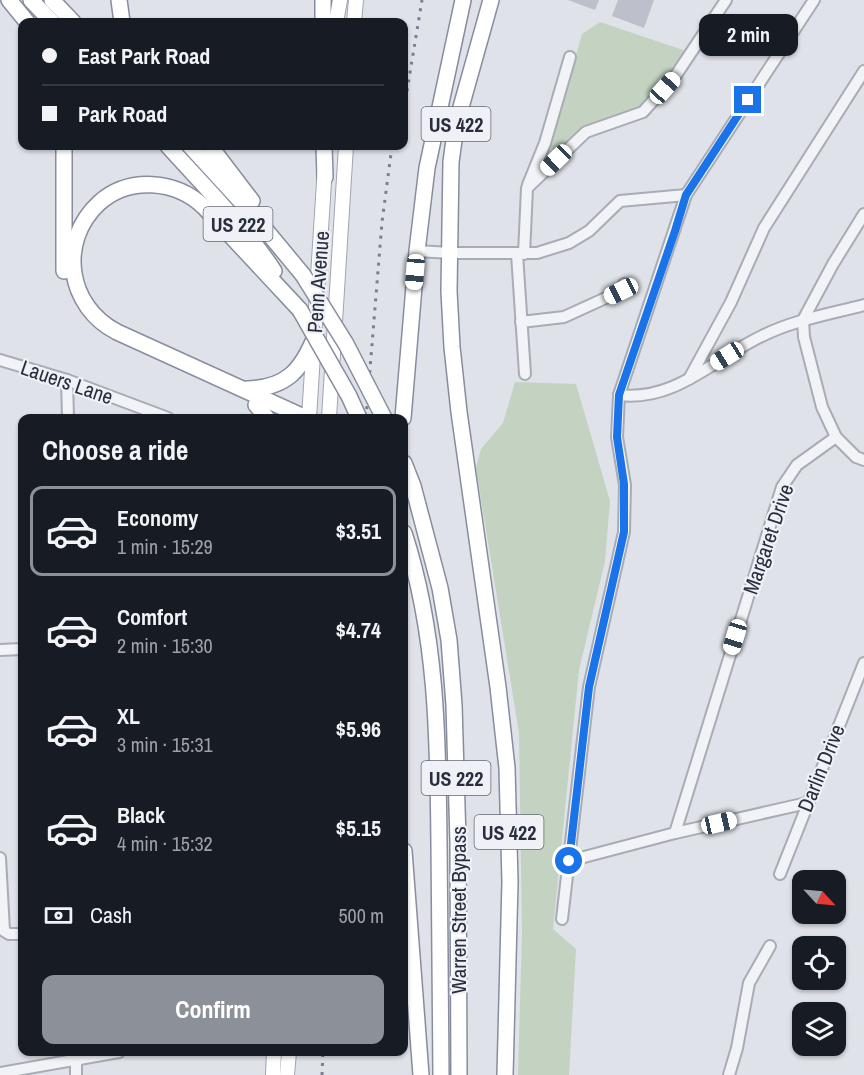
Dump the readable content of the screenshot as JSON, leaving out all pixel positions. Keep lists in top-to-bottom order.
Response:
{
  "streets": {
    "highway": ["US 422", "US 222", "Warren Street Bypass"],
    "main road": ["Penn Avenue"],
    "street": ["Lauers Lane", "Margaret Drive", "Darlin Drive"]
  },
  "north": "bottom right",
  "page": {
    "bubble": "2 min",
    "banner": ["East Park Road", "Park Road"],
    "heading": "Choose a ride",
    "list": [
      {
        "name": "Economy",
        "note": "1 min · 15:29",
        "value": "$3.51"
      },
      {
        "name": "Comfort",
        "note": "2 min · 15:30",
        "value": "$4.74"
      },
      {
        "name": "XL",
        "note": "3 min · 15:31",
        "value": "$5.96"
      },
      {
        "name": "Black",
        "note": "4 min · 15:32",
        "value": "$5.15"
      }
    ],
    "pay": ["Cash", "500 m"],
    "buttons": "Confirm"
  }
}
